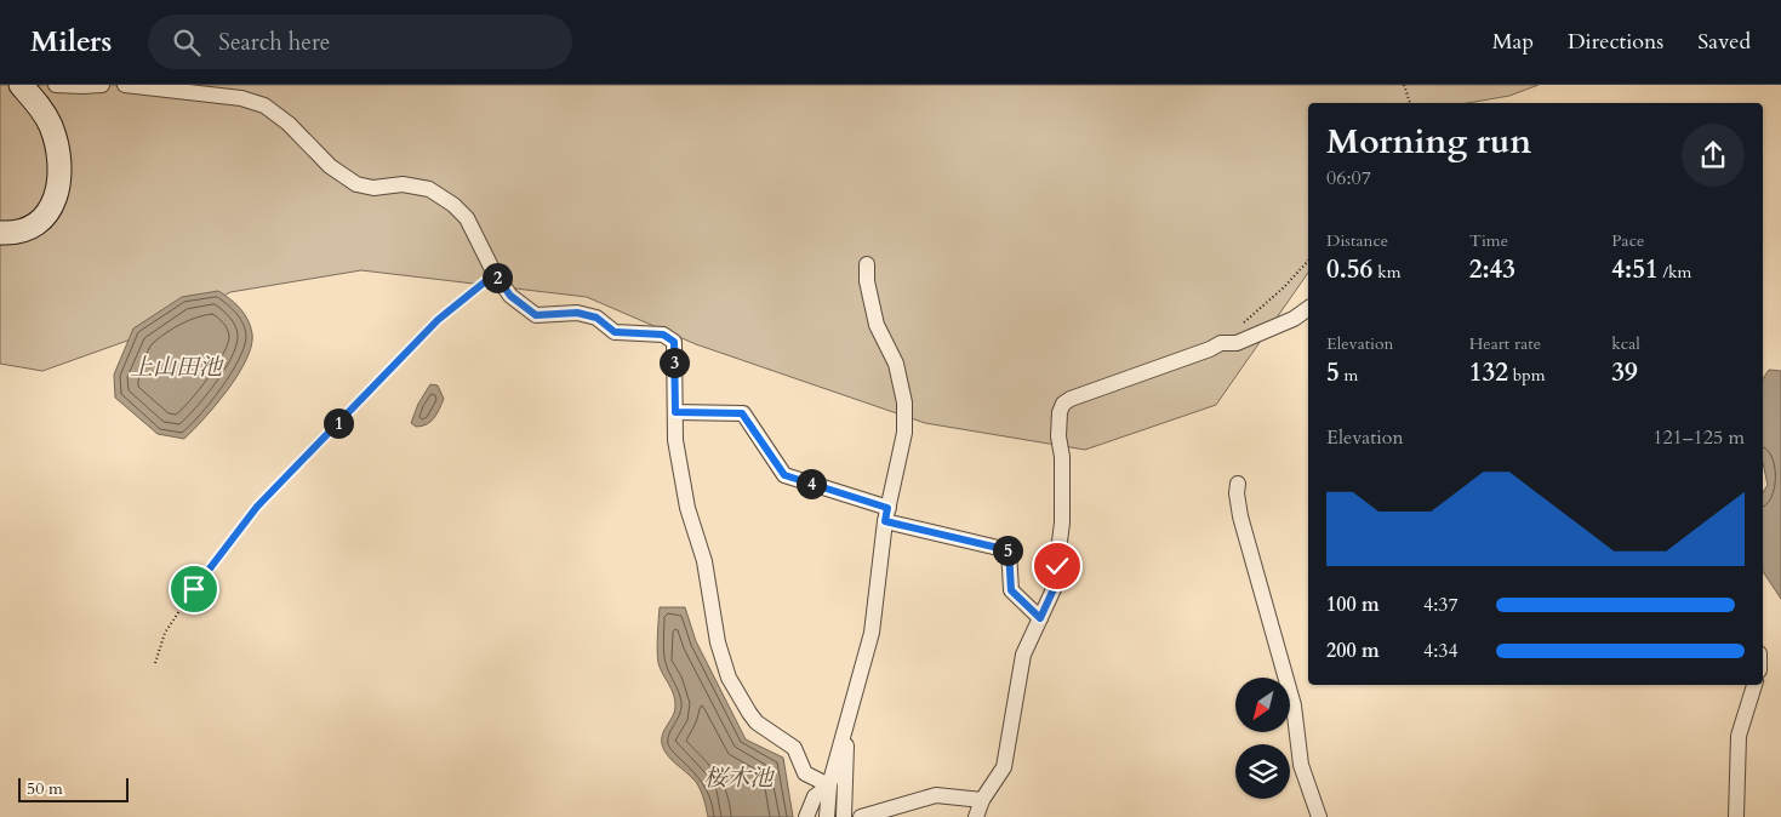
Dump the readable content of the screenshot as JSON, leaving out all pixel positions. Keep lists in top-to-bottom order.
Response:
{
  "water": ["上山田池", "桜木池"],
  "scale_bar": "50 m",
  "north": "bottom left",
  "page": {
    "header": "Milers",
    "search": "Search here",
    "nav": ["Map", "Directions", "Saved"],
    "heading": ["Morning run", "06:07"],
    "stats": [
      ["Distance", "0.56 km"],
      ["Time", "2:43"],
      ["Pace", "4:51 /km"],
      ["Elevation", "5 m"],
      ["Heart rate", "132 bpm"],
      ["kcal", "39"]
    ],
    "pins": [
      "2",
      "3",
      "1",
      "4",
      "5"
    ],
    "chart": ["Elevation", "121–125 m"],
    "list": [
      {
        "name": "100 m",
        "note": "4:37"
      },
      {
        "name": "200 m",
        "note": "4:34"
      }
    ],
    "scale": "50 m"
  }
}
